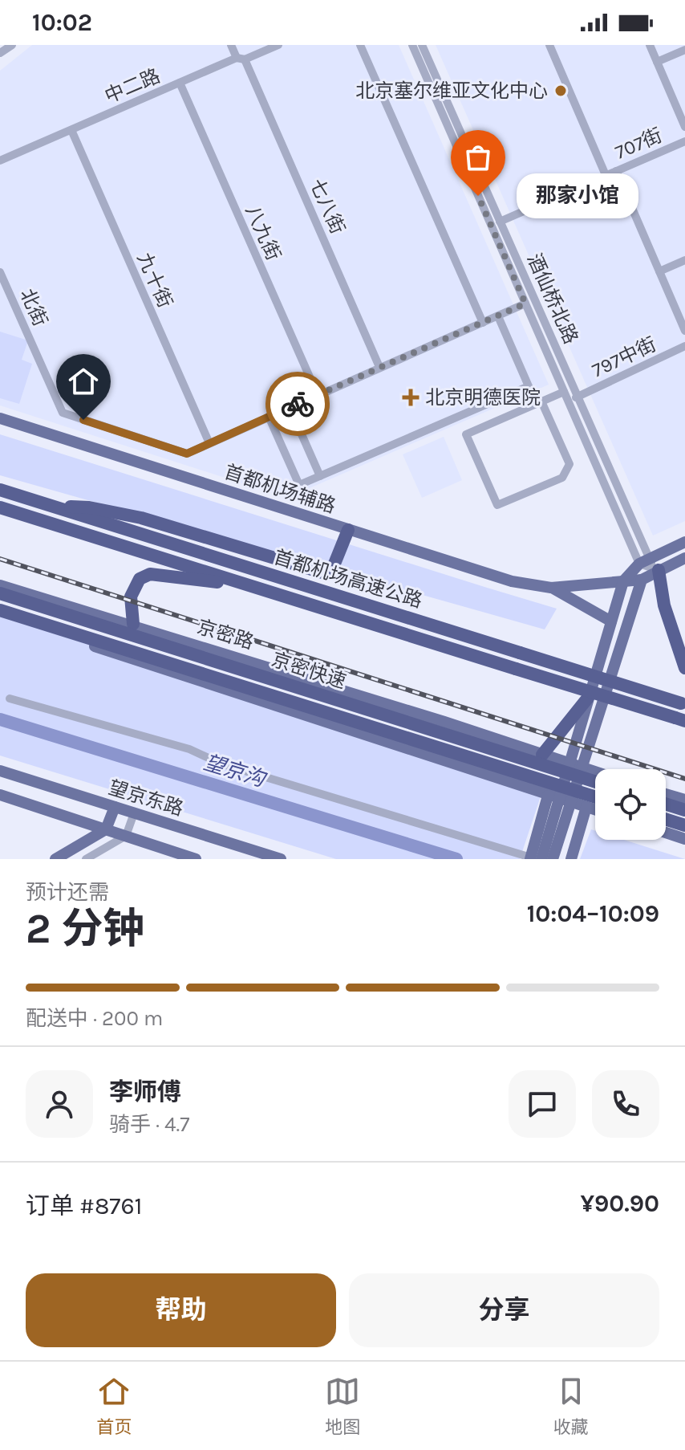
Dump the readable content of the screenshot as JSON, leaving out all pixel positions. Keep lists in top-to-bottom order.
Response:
{
  "streets": {
    "highway": ["首都机场高速公路", "京密快速"],
    "main road": ["首都机场辅路", "京密路", "望京东路"],
    "street": [
      "中二路",
      "707街",
      "七八街",
      "八九街",
      "九十街",
      "酒仙桥北路",
      "北街",
      "797中街"
    ]
  },
  "crossings": [
    ["中二路", "七八街"],
    ["中二路", "八九街"],
    ["中二路", "九十街"],
    ["707街", "酒仙桥北路"],
    ["九十街", "北街"],
    ["酒仙桥北路", "797中街"]
  ],
  "water": ["望京沟"],
  "places": {
    "other": ["北京塞尔维亚文化中心", "那家小馆"],
    "health": ["北京明德医院"]
  },
  "page": {
    "status": "10:02",
    "bubble": "那家小馆",
    "heading": ["2 分钟", "预计还需", "10:04–10:09"],
    "panel": [
      "李师傅",
      "骑手 · 4.7",
      "订单 #8761",
      "¥90.90"
    ],
    "bar": "配送中 · 200 m",
    "buttons": ["帮助", "分享"],
    "tabs": ["首页", "地图", "收藏"]
  }
}
